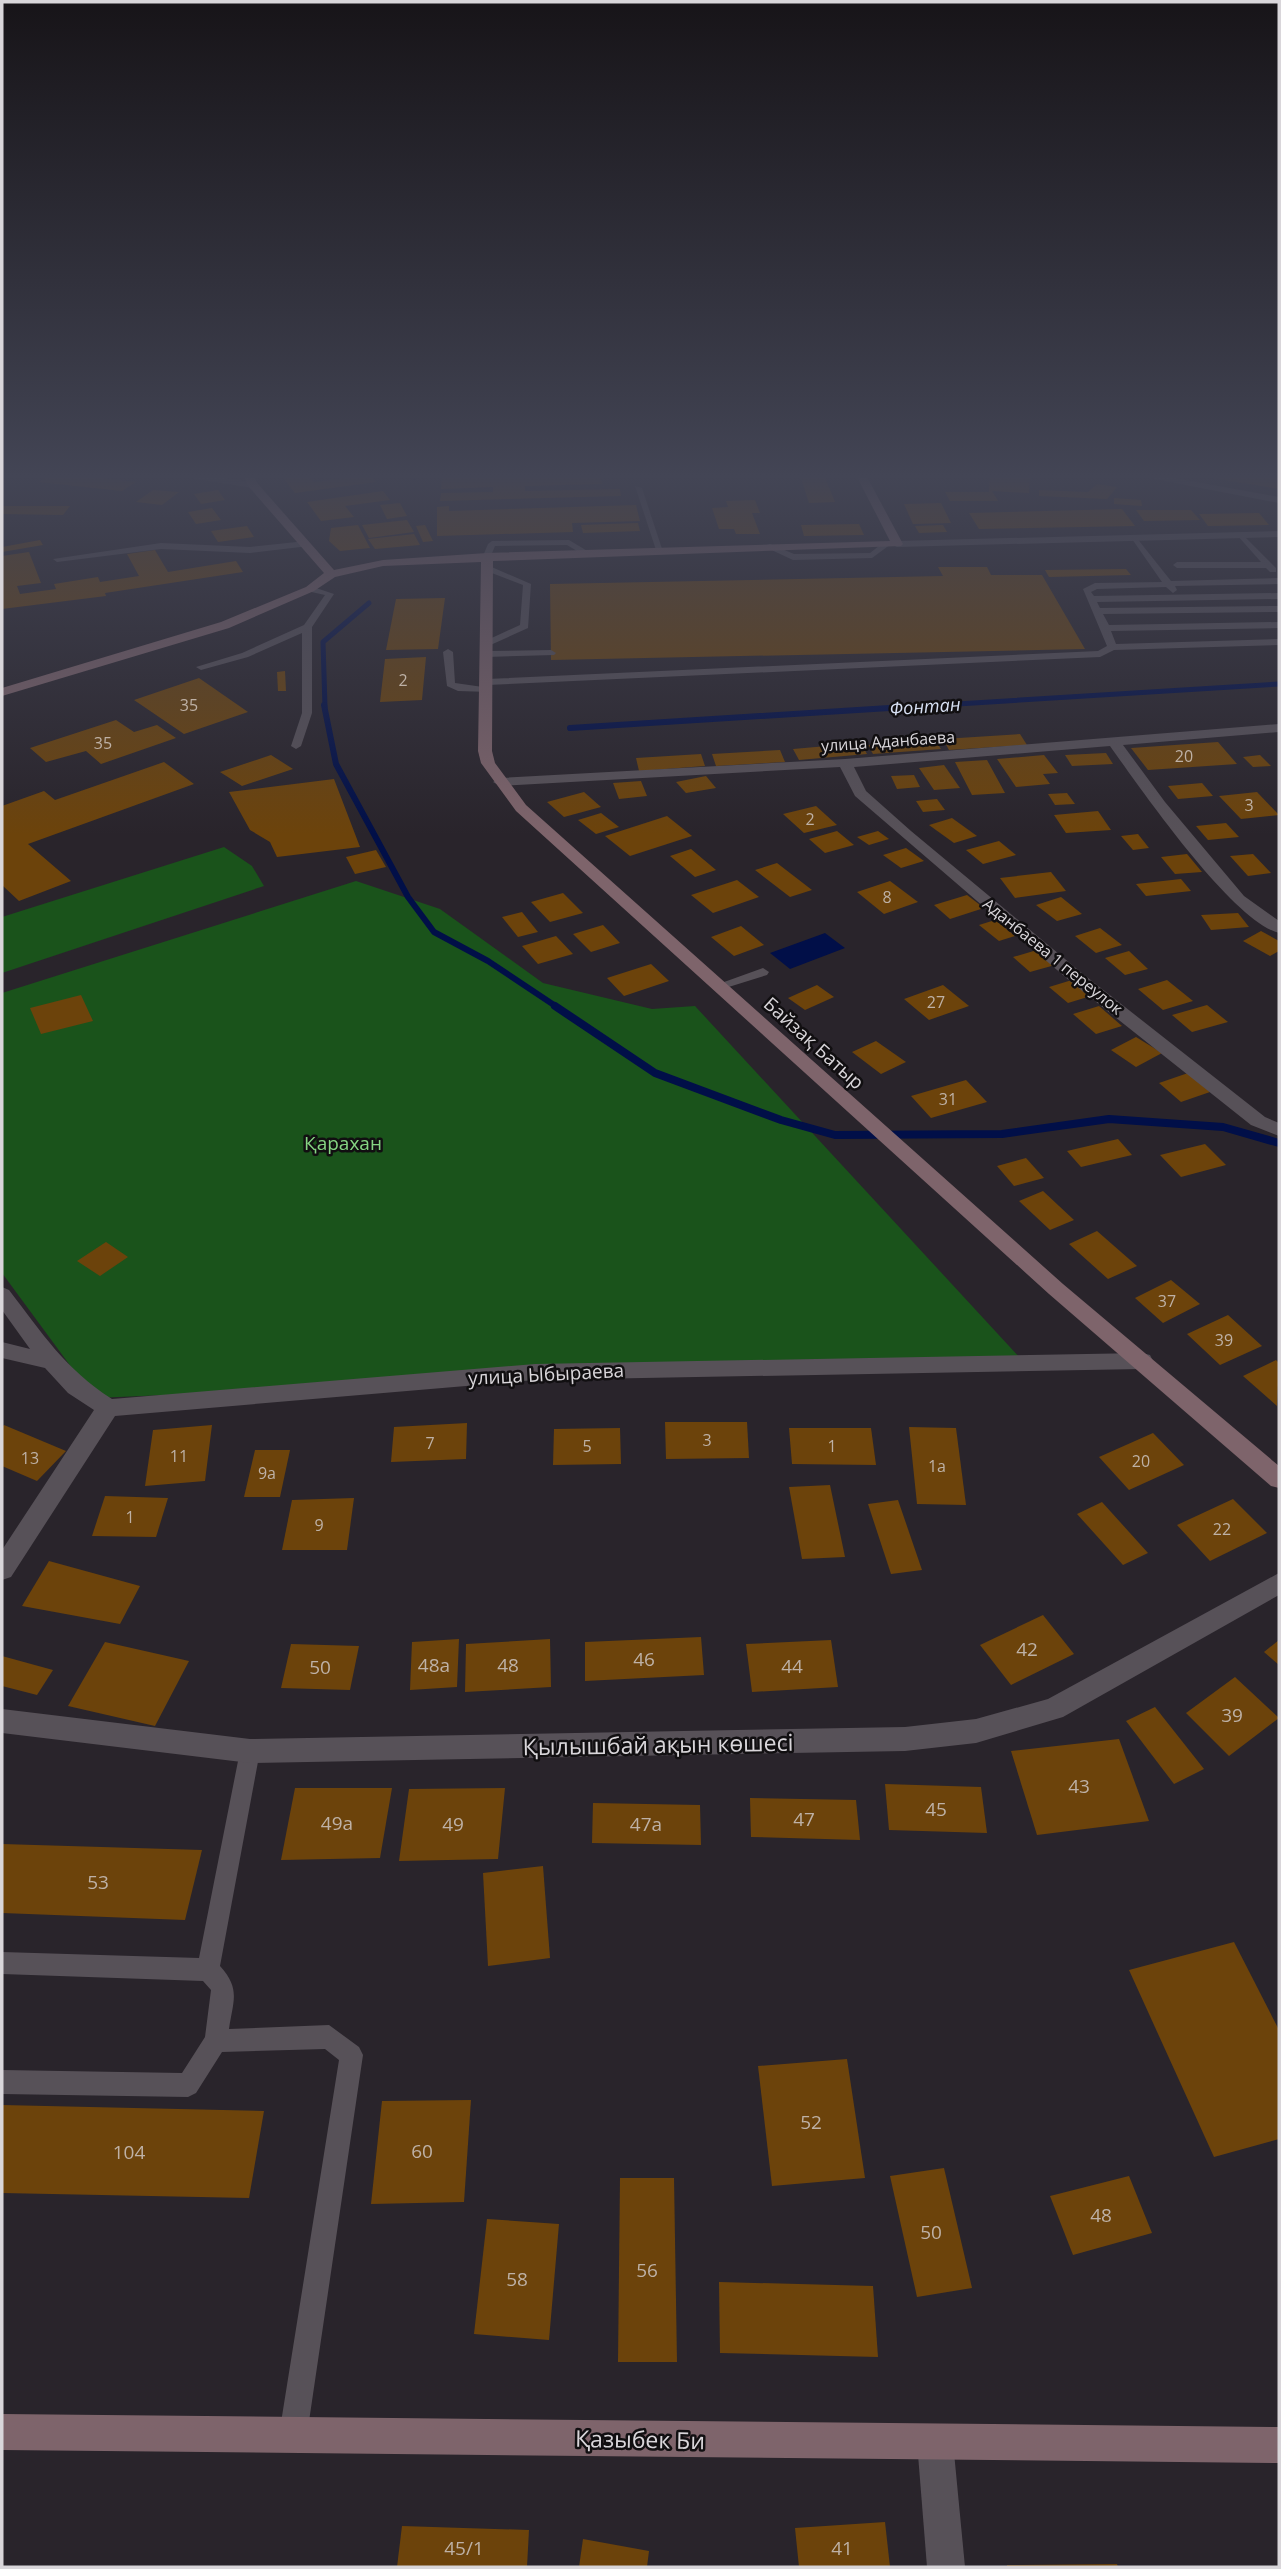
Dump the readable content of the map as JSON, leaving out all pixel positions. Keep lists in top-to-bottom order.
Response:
{
  "streets": {
    "street": [
      "улица Аданбаева",
      "Аданбаева 1 переулок",
      "Байзақ Батыр",
      "улица Ыбыраева",
      "Қылышбай ақын көшесі",
      "Қазыбек Би"
    ]
  },
  "crossings": [
    ["улица Аданбаева", "Аданбаева 1 переулок"],
    ["улица Аданбаева", "Байзақ Батыр"],
    ["Байзақ Батыр", "улица Ыбыраева"]
  ],
  "water": ["Фонтан"],
  "parks": ["Қарахан"],
  "house_numbers": [
    "2",
    "35",
    "35",
    "20",
    "3",
    "2",
    "8",
    "27",
    "31",
    "37",
    "39",
    "3",
    "7",
    "5",
    "1",
    "11",
    "13",
    "20",
    "1а",
    "9а",
    "1",
    "9",
    "22",
    "42",
    "46",
    "48а",
    "48",
    "44",
    "50",
    "39",
    "43",
    "45",
    "47",
    "49а",
    "49",
    "47а",
    "53",
    "52",
    "60",
    "104",
    "48",
    "50",
    "56",
    "58",
    "45/1",
    "41"
  ]
}
